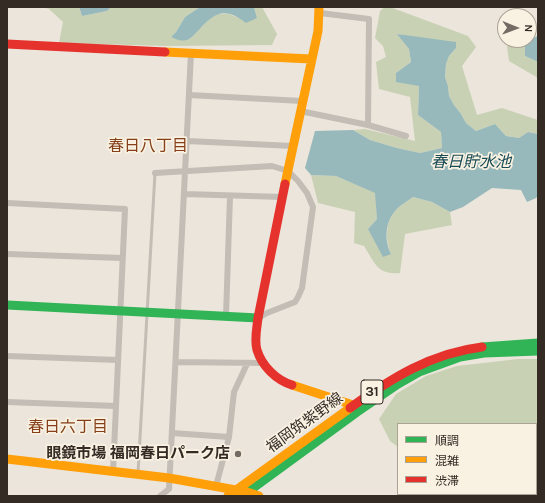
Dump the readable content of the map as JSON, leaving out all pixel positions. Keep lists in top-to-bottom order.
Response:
{
  "streets": {
    "street": ["31", "福岡筑紫野線"]
  },
  "districts": ["春日八丁目", "春日六丁目"],
  "water": ["春日貯水池"],
  "places": ["眼鏡市場 福岡春日パーク店"],
  "legend": ["順調", "混雑", "渋滞"],
  "north": "right"
}
